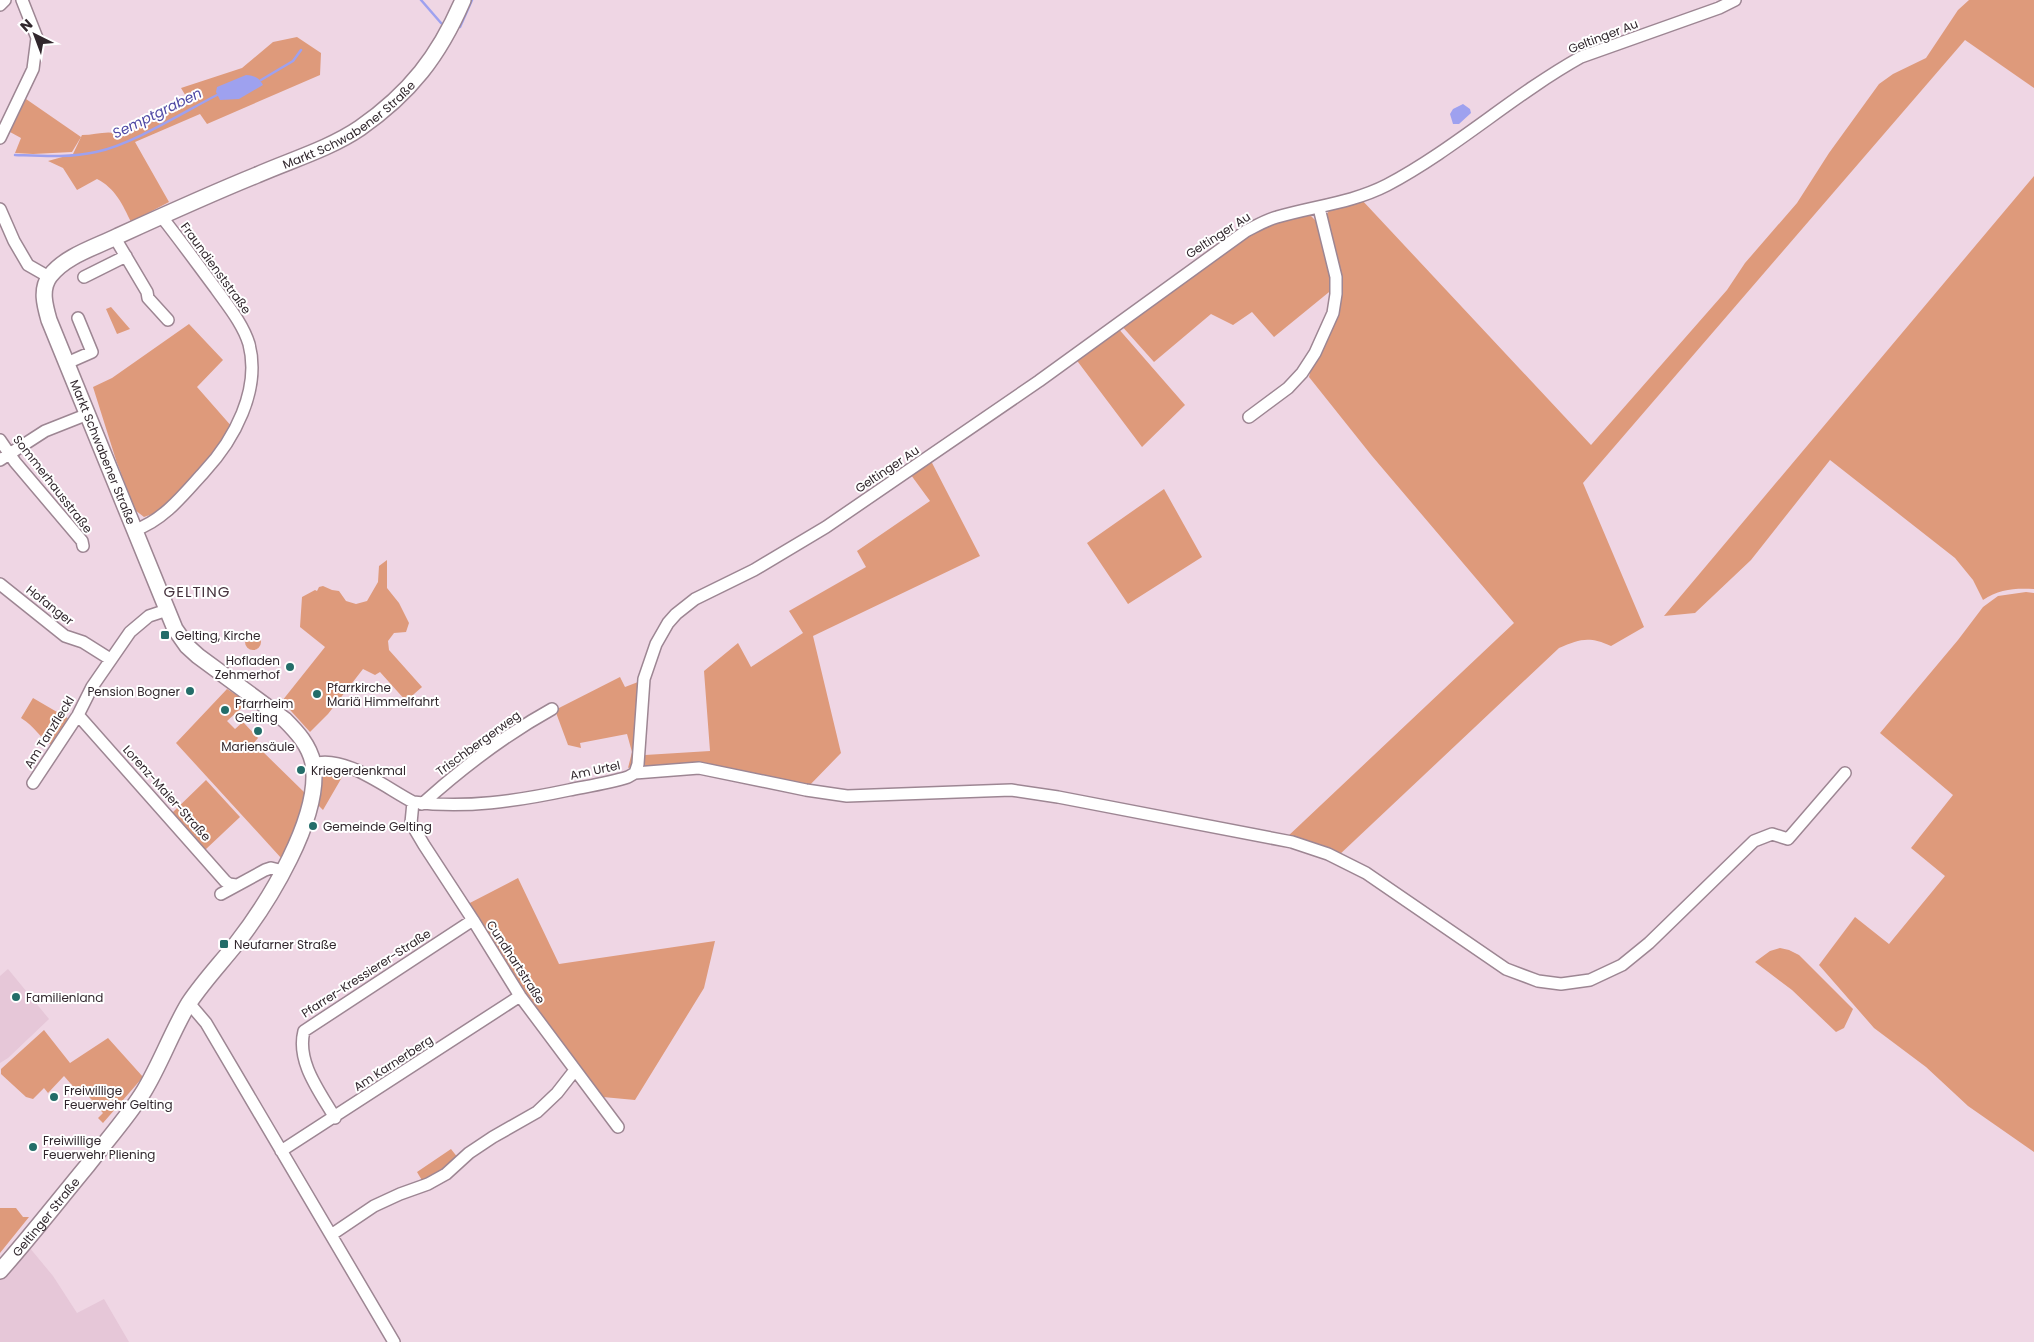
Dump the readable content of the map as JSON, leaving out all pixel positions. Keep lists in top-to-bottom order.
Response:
{
  "streets": {
    "main road": ["Markt Schwabener Straße", "Geltinger Straße"],
    "street": [
      "Geltinger Au",
      "Fraundienststraße",
      "Sommerhausstraße",
      "Hofanger",
      "Am Tanzfleckl",
      "Trischbergerweg",
      "Am Urtel",
      "Lorenz-Maier-Straße",
      "Cundhartstraße",
      "Pfarrer-Kressierer-Straße",
      "Am Karnerberg"
    ]
  },
  "crossings": [
    ["Geltinger Au", "Am Urtel"],
    ["Markt Schwabener Straße", "Fraundienststraße"],
    ["Markt Schwabener Straße", "Am Tanzfleckl"],
    ["Markt Schwabener Straße", "Am Urtel"],
    ["Markt Schwabener Straße", "Geltinger Straße"],
    ["Hofanger", "Am Tanzfleckl"],
    ["Am Tanzfleckl", "Lorenz-Maier-Straße"],
    ["Trischbergerweg", "Am Urtel"],
    ["Trischbergerweg", "Cundhartstraße"],
    ["Am Urtel", "Cundhartstraße"],
    ["Cundhartstraße", "Pfarrer-Kressierer-Straße"],
    ["Cundhartstraße", "Am Karnerberg"],
    ["Pfarrer-Kressierer-Straße", "Am Karnerberg"]
  ],
  "districts": ["GELTING"],
  "water": ["Semptgraben"],
  "places": {
    "transit": ["Gelting, Kirche", "Neufarner Straße"],
    "other": [
      "Hofladen Zehmerhof",
      "Pension Bogner",
      "Pfarrkirche Mariä Himmelfahrt",
      "Pfarrheim Gelting",
      "Mariensäule",
      "Kriegerdenkmal",
      "Gemeinde Gelting",
      "Familienland",
      "Freiwillige Feuerwehr Gelting",
      "Freiwillige Feuerwehr Pliening"
    ]
  },
  "north": "top left"
}
